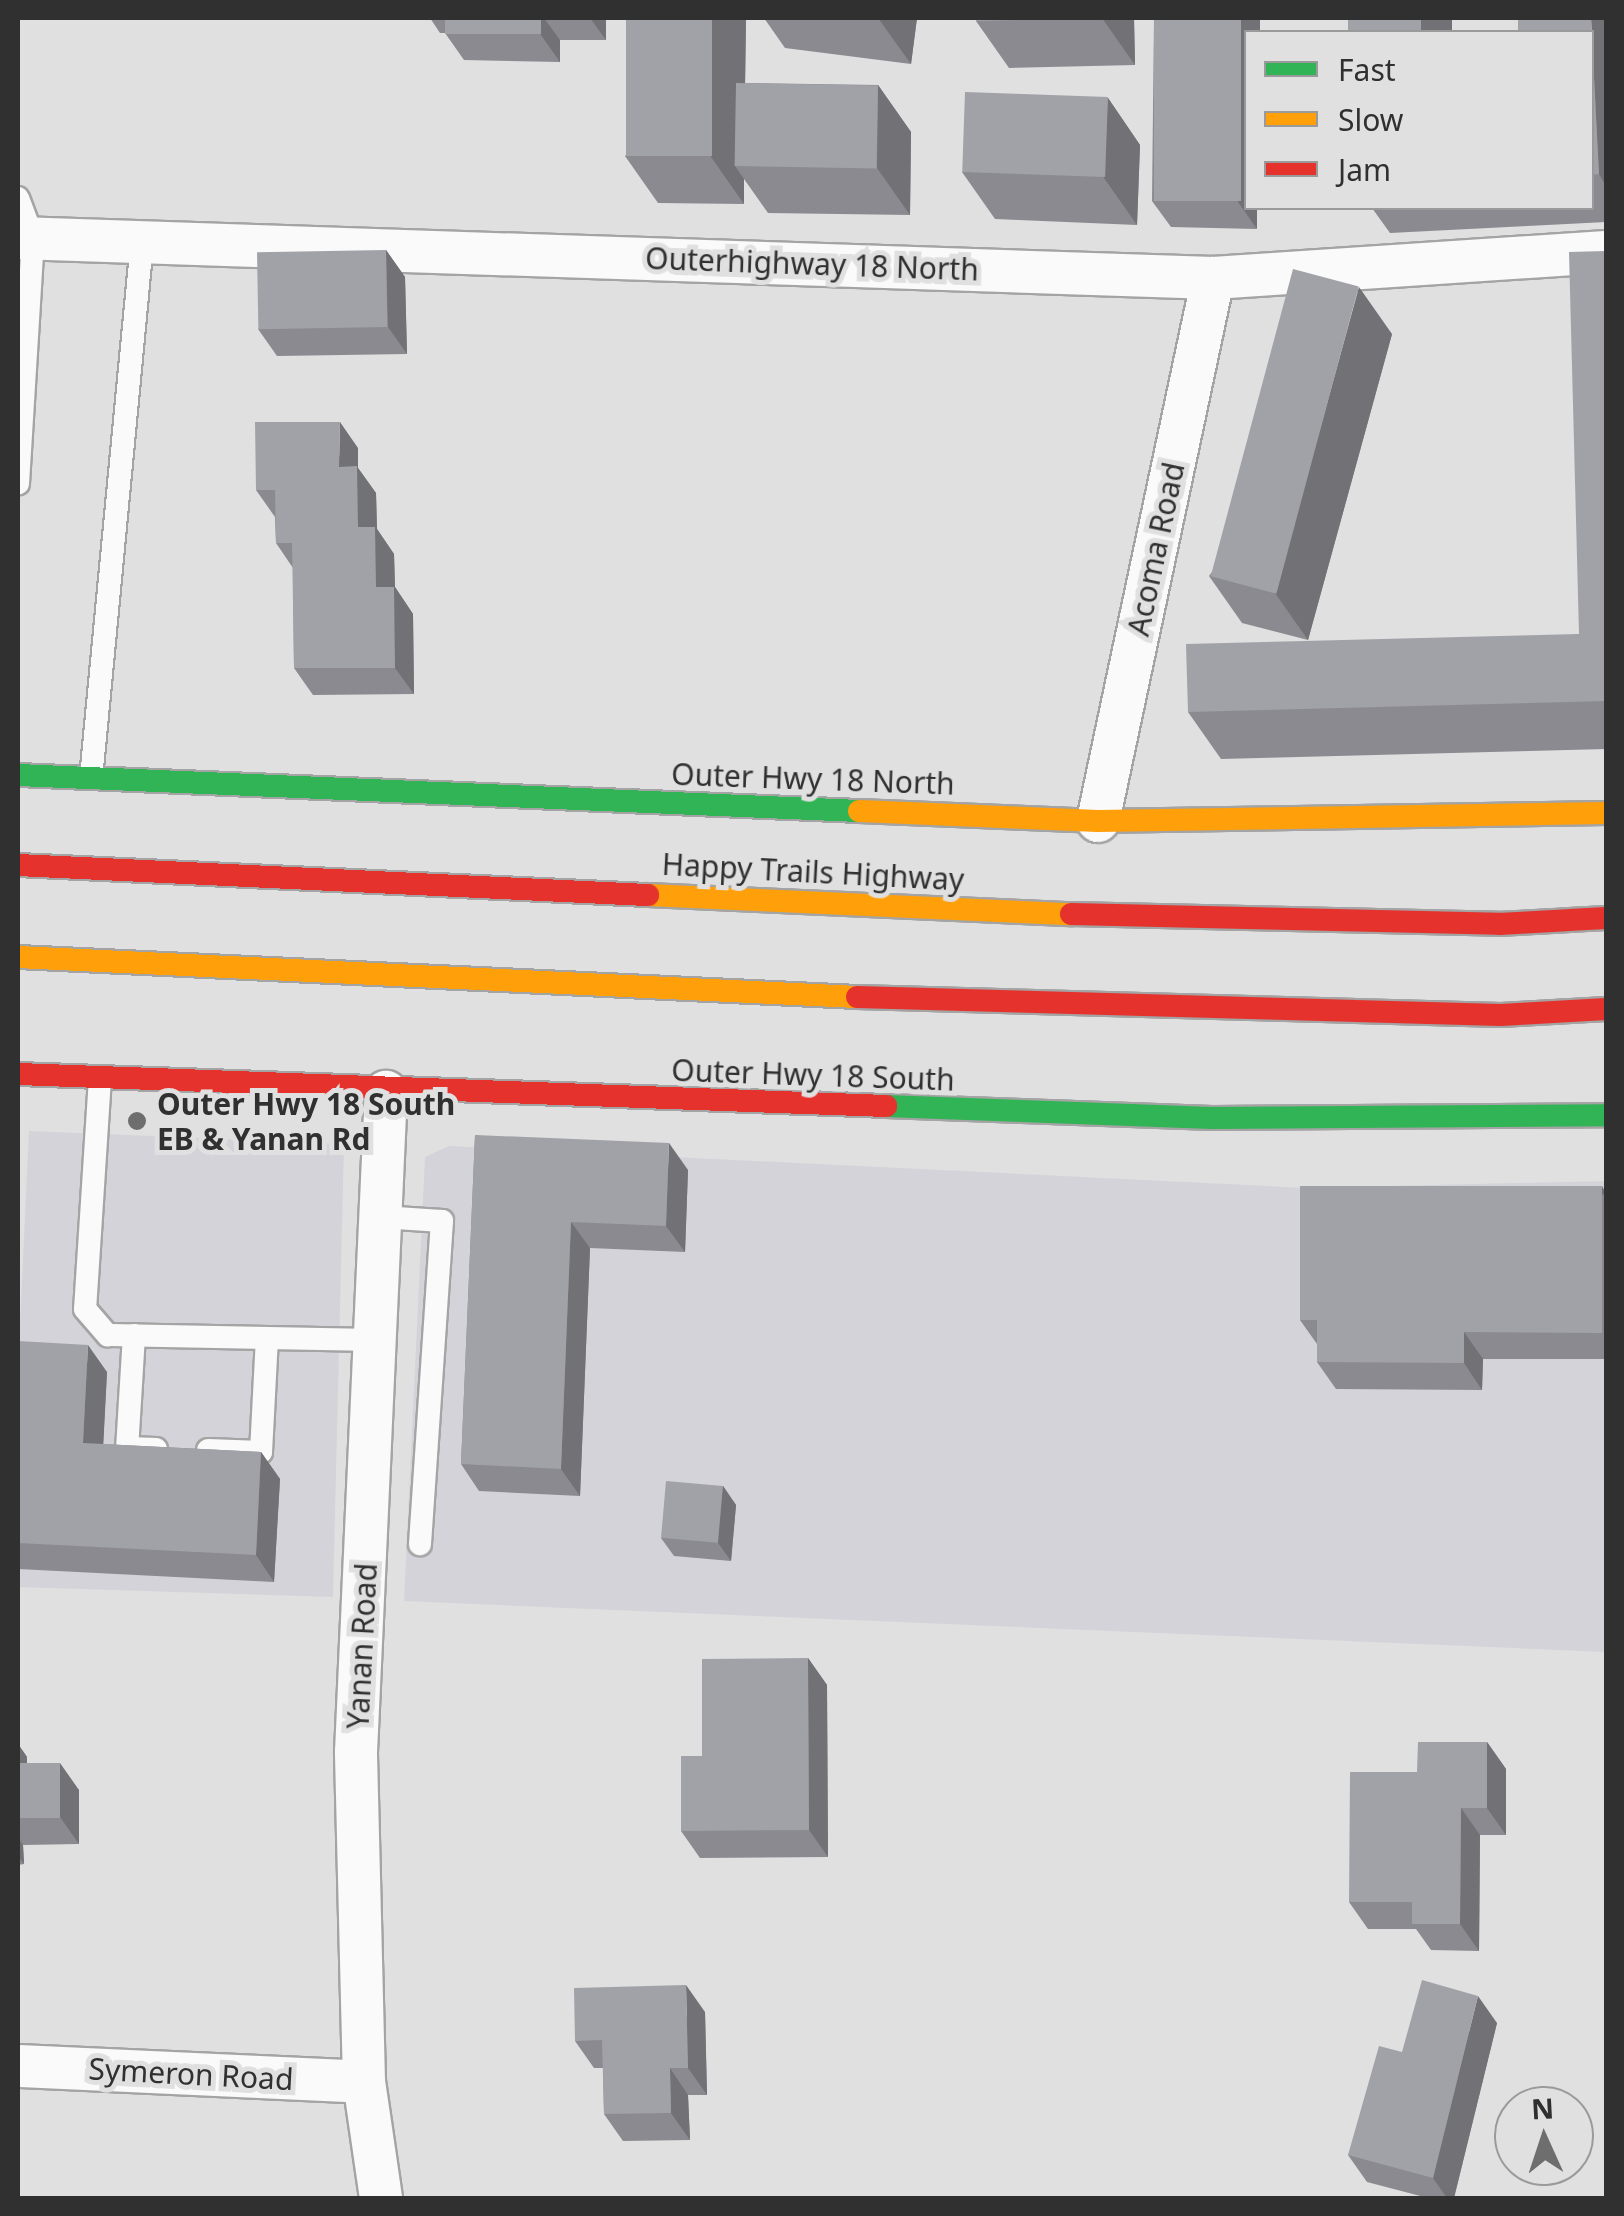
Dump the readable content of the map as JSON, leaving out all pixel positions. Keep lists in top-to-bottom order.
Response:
{
  "streets": {
    "street": [
      "Outerhighway 18 North",
      "Acoma Road",
      "Outer Hwy 18 North",
      "Happy Trails Highway",
      "Outer Hwy 18 South",
      "Yanan Road",
      "Symeron Road"
    ]
  },
  "crossings": [
    ["Outerhighway 18 North", "Acoma Road"],
    ["Acoma Road", "Outer Hwy 18 North"],
    ["Outer Hwy 18 South", "Yanan Road"],
    ["Yanan Road", "Symeron Road"]
  ],
  "places": ["Outer Hwy 18 South EB & Yanan Rd"],
  "legend": ["Fast", "Slow", "Jam"],
  "north": "top"
}
